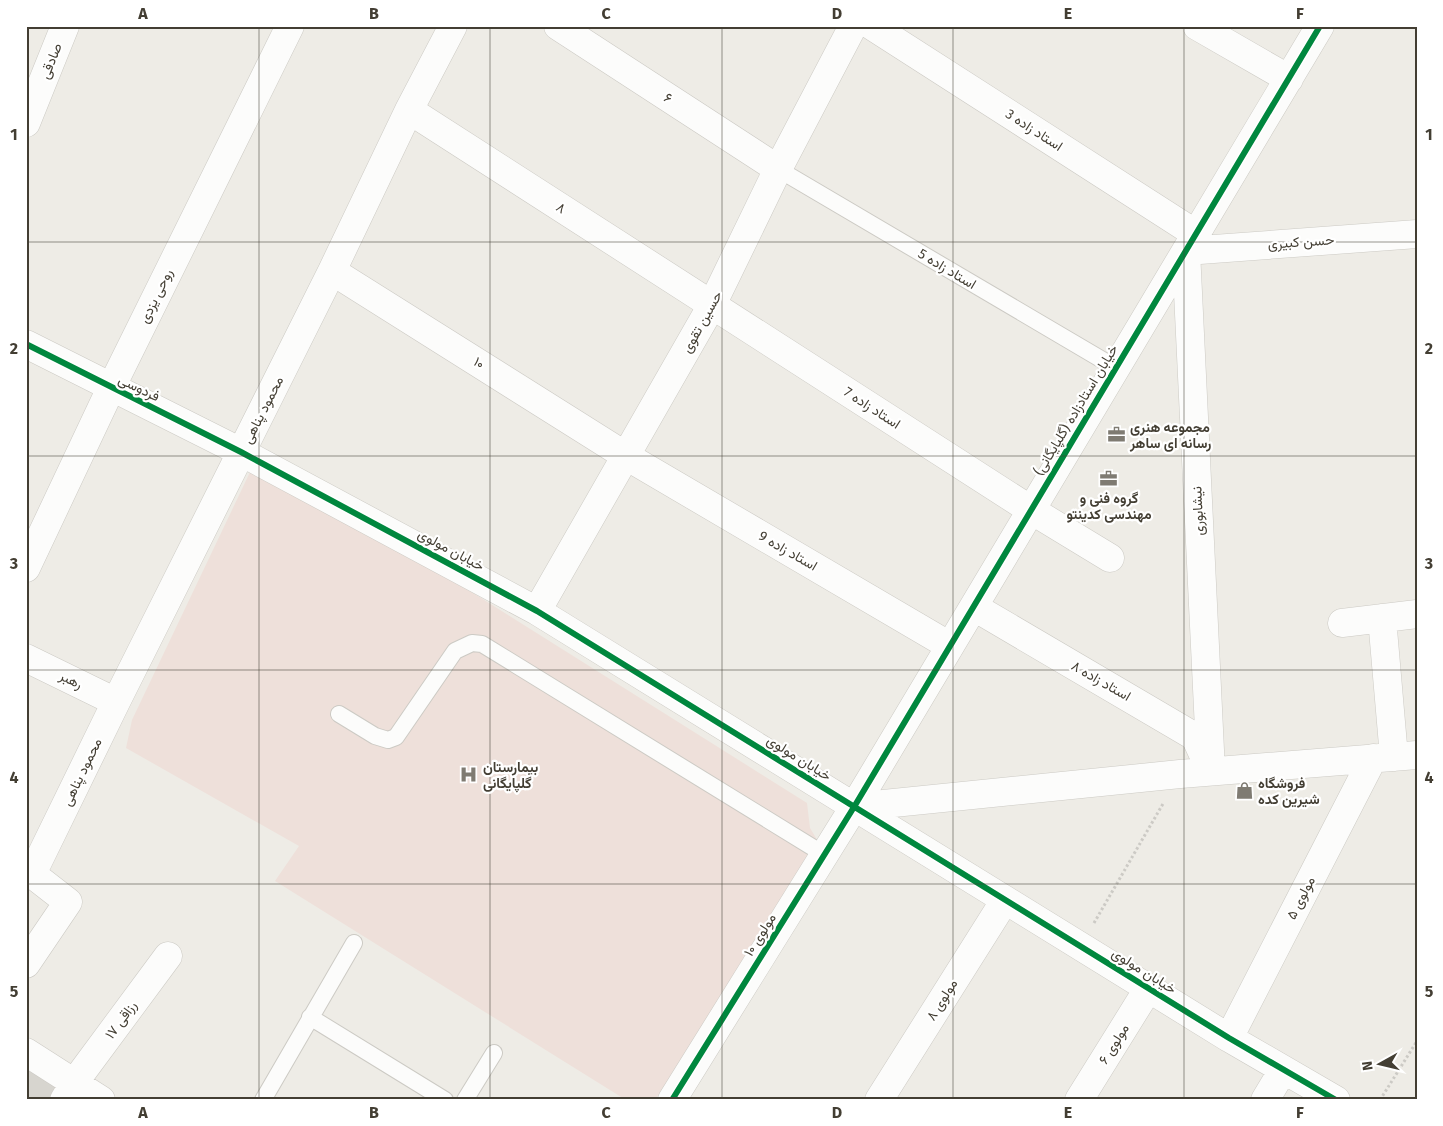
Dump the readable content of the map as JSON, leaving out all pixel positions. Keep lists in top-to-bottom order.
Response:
{
  "streets": {
    "street": [
      "صادقی",
      "۶",
      "استاد زاده 3",
      "۸",
      "حسن کبیری",
      "روحی یزدی",
      "حسین تقوی",
      "۱۰",
      "فردوسی",
      "استاد زاده 7",
      "محمود پناهی",
      "خیابان استادزاده (گلپایگانی)",
      "نیشابوری",
      "خیابان مولوی",
      "استاد زاده 9",
      "رهبر",
      "استاد زاده ۸",
      "مولوی ۵",
      "مولوی ۱۰",
      "مولوی ۸",
      "رزاقی ۱۷",
      "مولوی ۶"
    ],
    "lane": ["استاد زاده 5"]
  },
  "crossings": [
    ["۶", "استاد زاده 5"],
    ["۶", "حسین تقوی"],
    ["استاد زاده 3", "حسن کبیری"],
    ["استاد زاده 3", "خیابان استادزاده (گلپایگانی)"],
    ["استاد زاده 3", "نیشابوری"],
    ["۸", "حسین تقوی"],
    ["۸", "استاد زاده 7"],
    ["۸", "محمود پناهی"],
    ["حسن کبیری", "خیابان استادزاده (گلپایگانی)"],
    ["حسن کبیری", "نیشابوری"],
    ["استاد زاده 5", "حسین تقوی"],
    ["استاد زاده 5", "خیابان استادزاده (گلپایگانی)"],
    ["روحی یزدی", "فردوسی"],
    ["حسین تقوی", "۱۰"],
    ["حسین تقوی", "استاد زاده 7"],
    ["حسین تقوی", "خیابان مولوی"],
    ["حسین تقوی", "استاد زاده 9"],
    ["۱۰", "محمود پناهی"],
    ["۱۰", "استاد زاده 9"],
    ["فردوسی", "محمود پناهی"],
    ["فردوسی", "خیابان مولوی"],
    ["استاد زاده 7", "خیابان استادزاده (گلپایگانی)"],
    ["محمود پناهی", "خیابان مولوی"],
    ["محمود پناهی", "رهبر"],
    ["خیابان استادزاده (گلپایگانی)", "نیشابوری"],
    ["خیابان استادزاده (گلپایگانی)", "خیابان مولوی"],
    ["خیابان استادزاده (گلپایگانی)", "استاد زاده 9"],
    ["خیابان استادزاده (گلپایگانی)", "استاد زاده ۸"],
    ["خیابان استادزاده (گلپایگانی)", "مولوی ۱۰"],
    ["نیشابوری", "استاد زاده ۸"],
    ["خیابان مولوی", "مولوی ۵"],
    ["خیابان مولوی", "مولوی ۱۰"],
    ["خیابان مولوی", "مولوی ۸"],
    ["خیابان مولوی", "مولوی ۶"]
  ],
  "places": {
    "office": ["مجموعه هنری رسانه ای ساهر", "گروه فنی و مهندسی کدینتو"],
    "hospital": ["بیمارستان گلپایگانی"],
    "shop": ["فروشگاه شیرین کده"]
  },
  "north": "left",
  "grid": {
    "columns": [
      "A",
      "B",
      "C",
      "D",
      "E",
      "F"
    ],
    "rows": [
      "1",
      "2",
      "3",
      "4",
      "5"
    ]
  }
}
